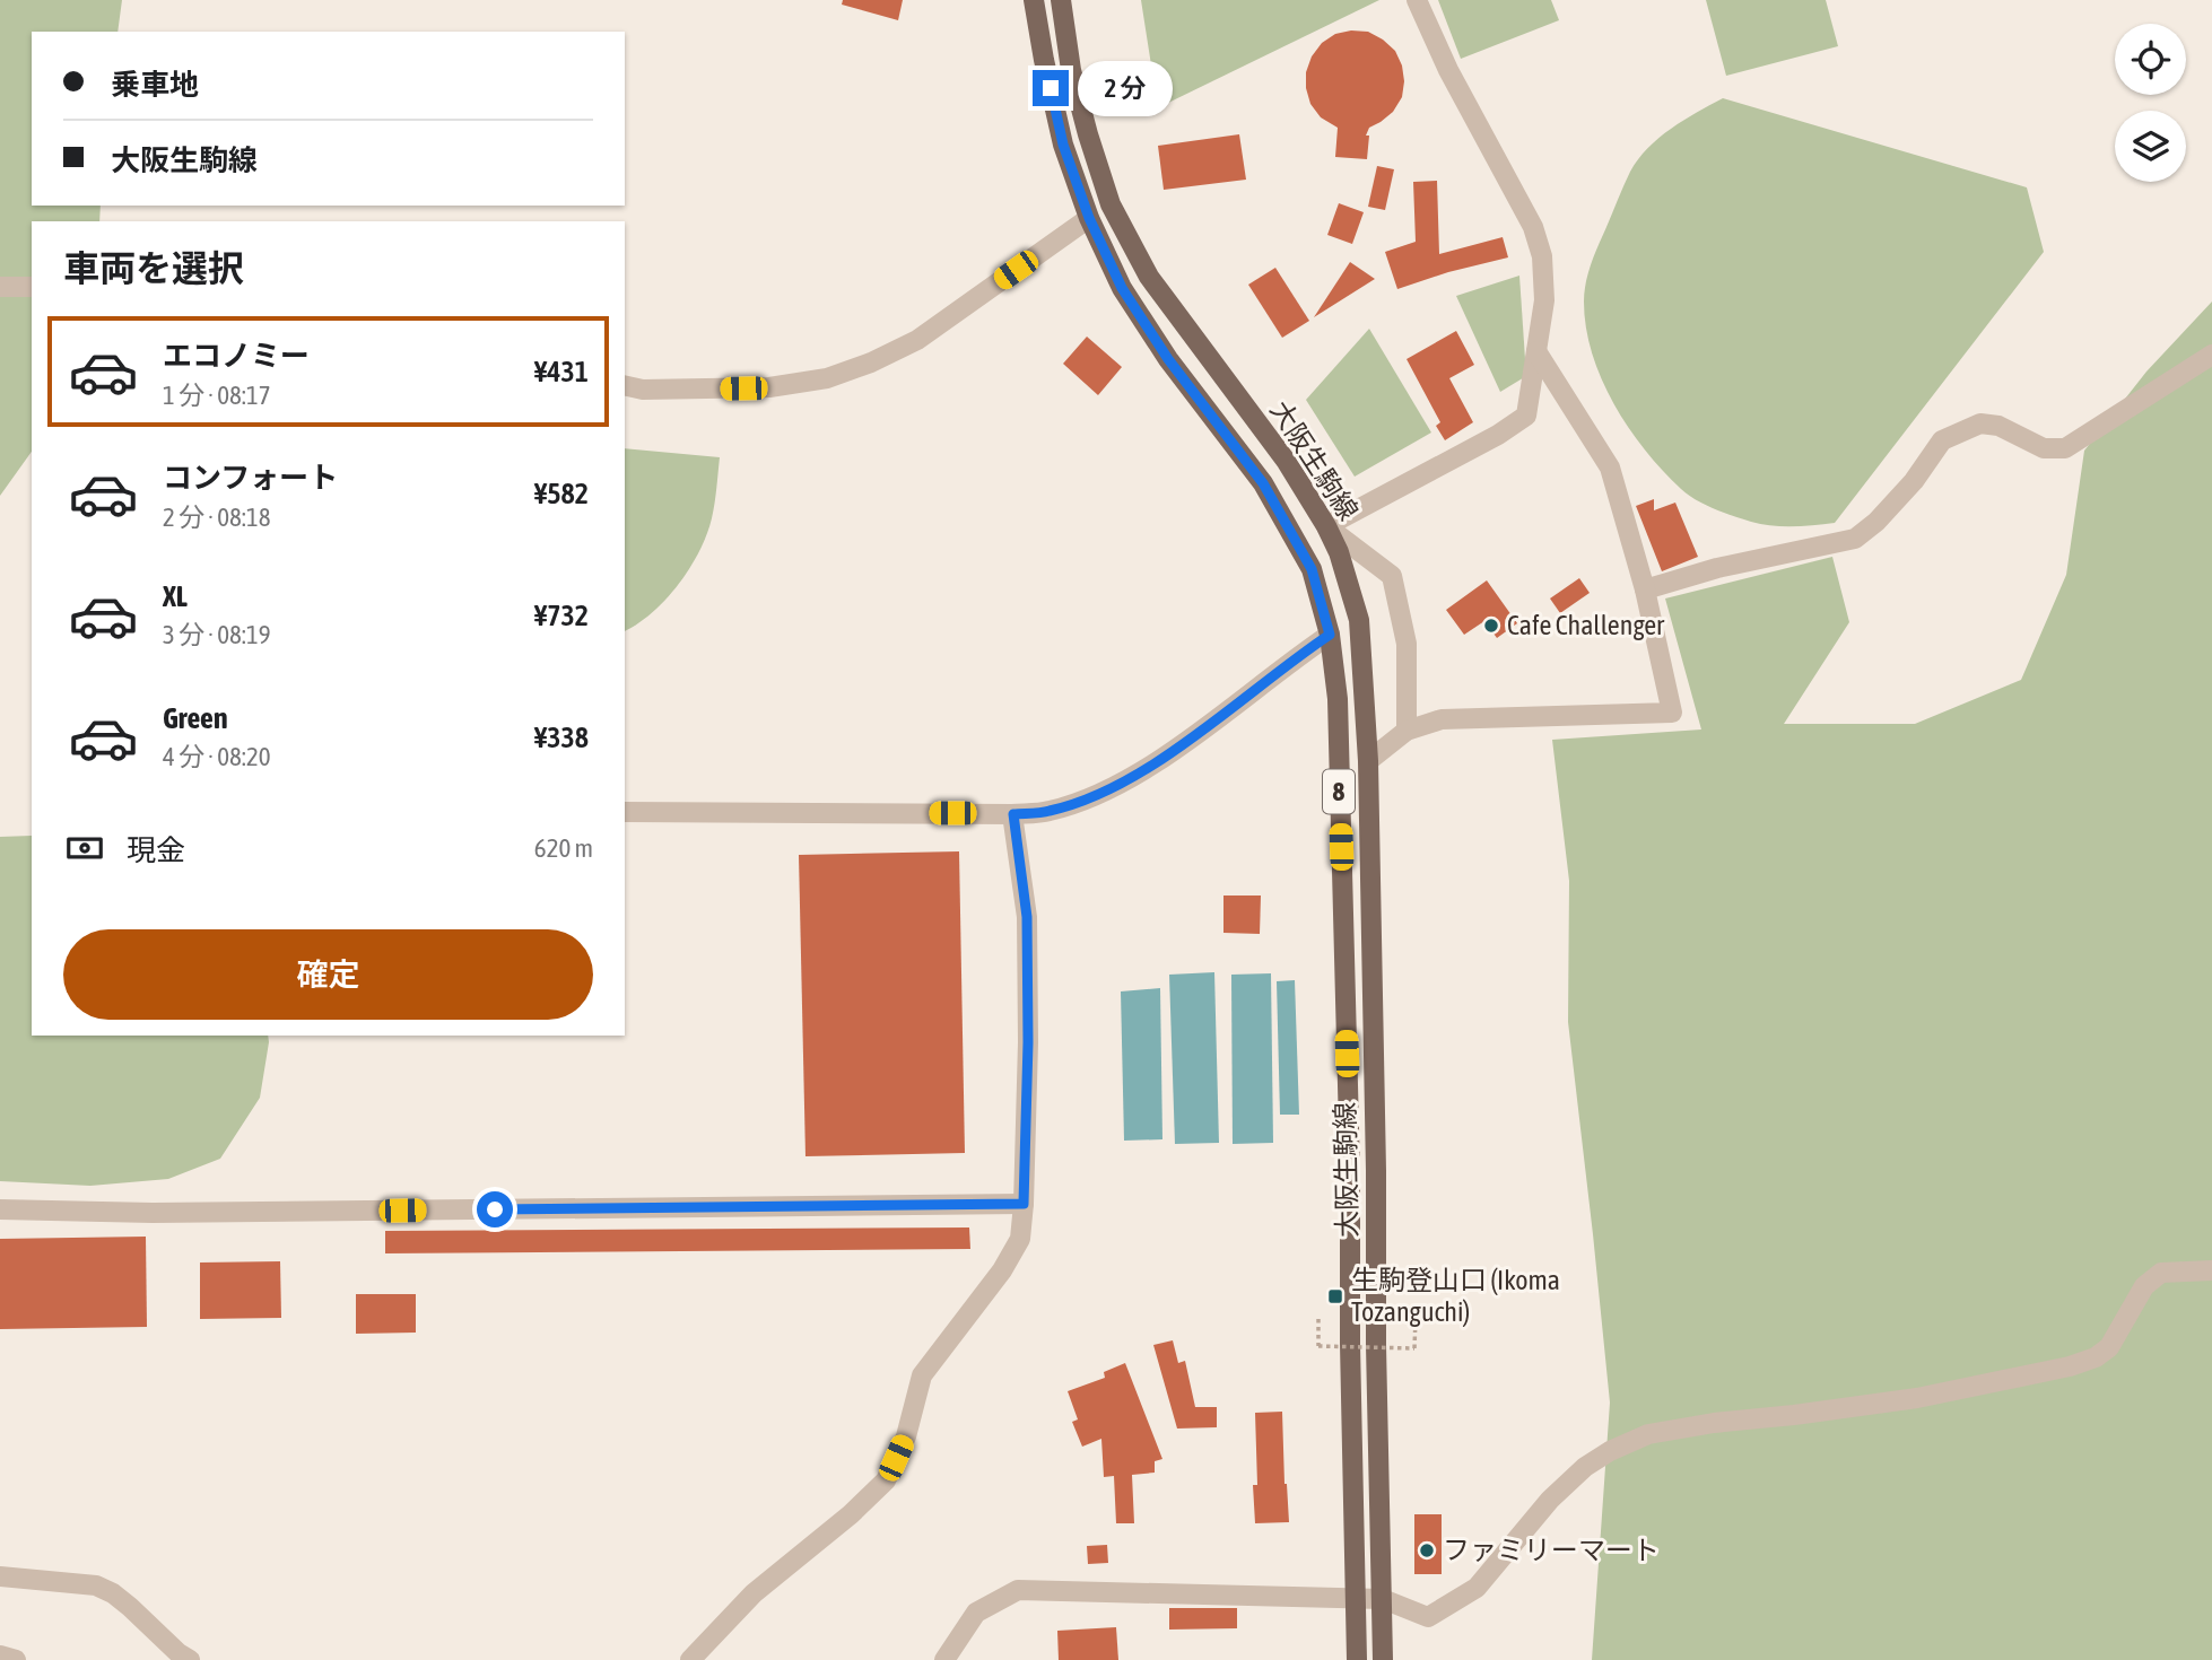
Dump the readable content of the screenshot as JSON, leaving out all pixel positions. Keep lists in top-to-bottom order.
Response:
{
  "streets": {
    "main road": ["大阪生駒線", "8"]
  },
  "places": {
    "other": ["Cafe Challenger", "ファミリーマート"],
    "transit": ["生駒登山口 (Ikoma Tozanguchi)"]
  },
  "page": {
    "banner": ["乗車地", "大阪生駒線"],
    "bubble": "2 分",
    "heading": "車両を選択",
    "list": [
      {
        "name": "エコノミー",
        "note": "1 分 · 08:17",
        "value": "¥431"
      },
      {
        "name": "コンフォート",
        "note": "2 分 · 08:18",
        "value": "¥582"
      },
      {
        "name": "XL",
        "note": "3 分 · 08:19",
        "value": "¥732"
      },
      {
        "name": "Green",
        "note": "4 分 · 08:20",
        "value": "¥338"
      }
    ],
    "pay": ["現金", "620 m"],
    "buttons": "確定"
  }
}
